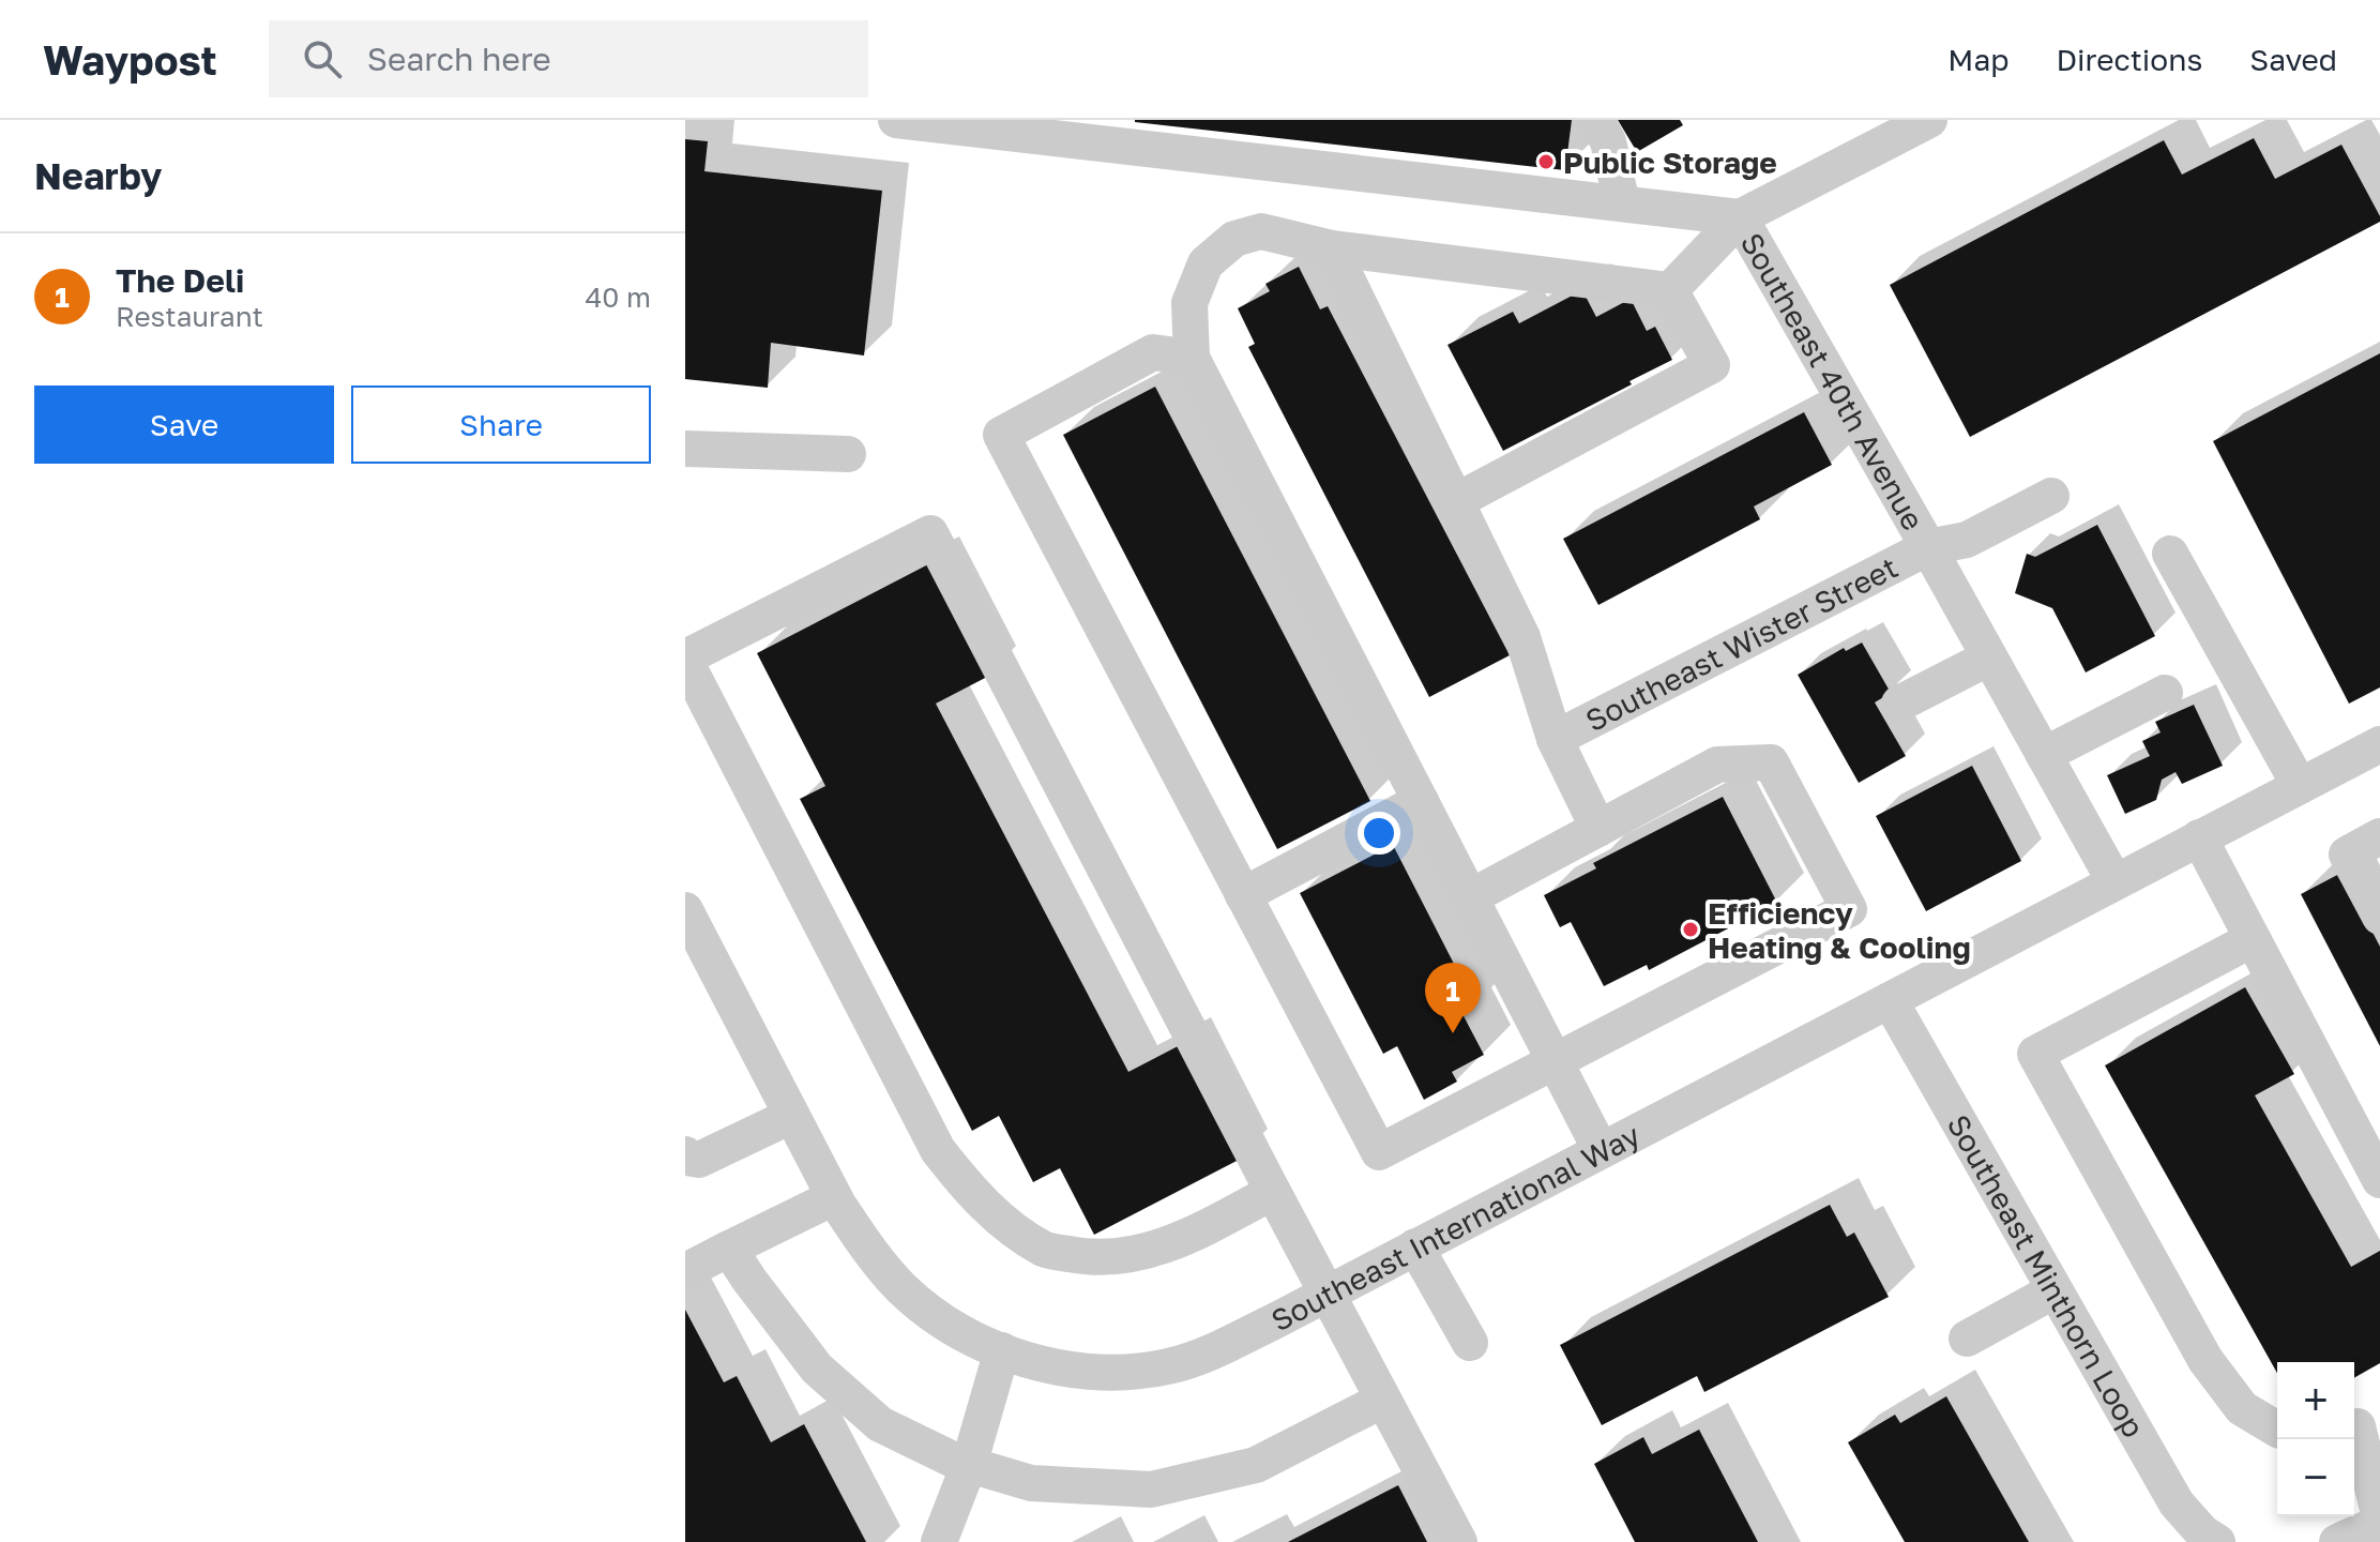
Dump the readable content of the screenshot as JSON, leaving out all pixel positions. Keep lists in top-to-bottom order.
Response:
{
  "streets": {
    "street": [
      "Southeast 40th Avenue",
      "Southeast Wister Street",
      "Southeast International Way",
      "Southeast Minthorn Loop"
    ]
  },
  "crossings": [
    ["Southeast 40th Avenue", "Southeast Wister Street"],
    ["Southeast 40th Avenue", "Southeast International Way"],
    ["Southeast International Way", "Southeast Minthorn Loop"]
  ],
  "places": ["Public Storage", "Efficiency Heating & Cooling"],
  "page": {
    "header": "Waypost",
    "search": "Search here",
    "nav": ["Map", "Directions", "Saved"],
    "heading": "Nearby",
    "list": [
      {
        "mark": "1",
        "name": "The Deli",
        "note": "Restaurant",
        "value": "40 m"
      }
    ],
    "buttons": ["Save", "Share"],
    "pins": "1",
    "map_buttons": ["+", "−"]
  }
}
